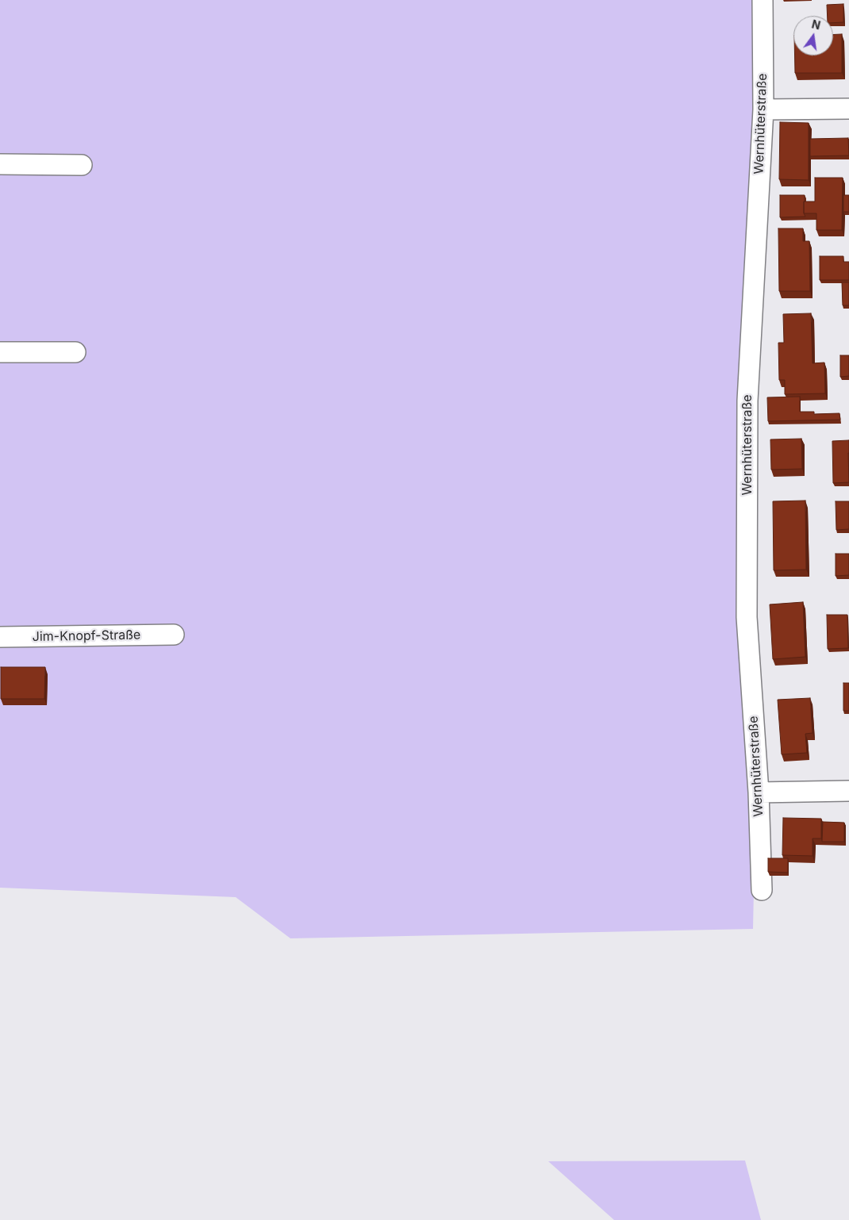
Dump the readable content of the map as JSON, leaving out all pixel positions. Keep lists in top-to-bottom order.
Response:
{
  "streets": {
    "street": ["Wernhüterstraße", "Jim-Knopf-Straße"]
  },
  "north": "top"
}
